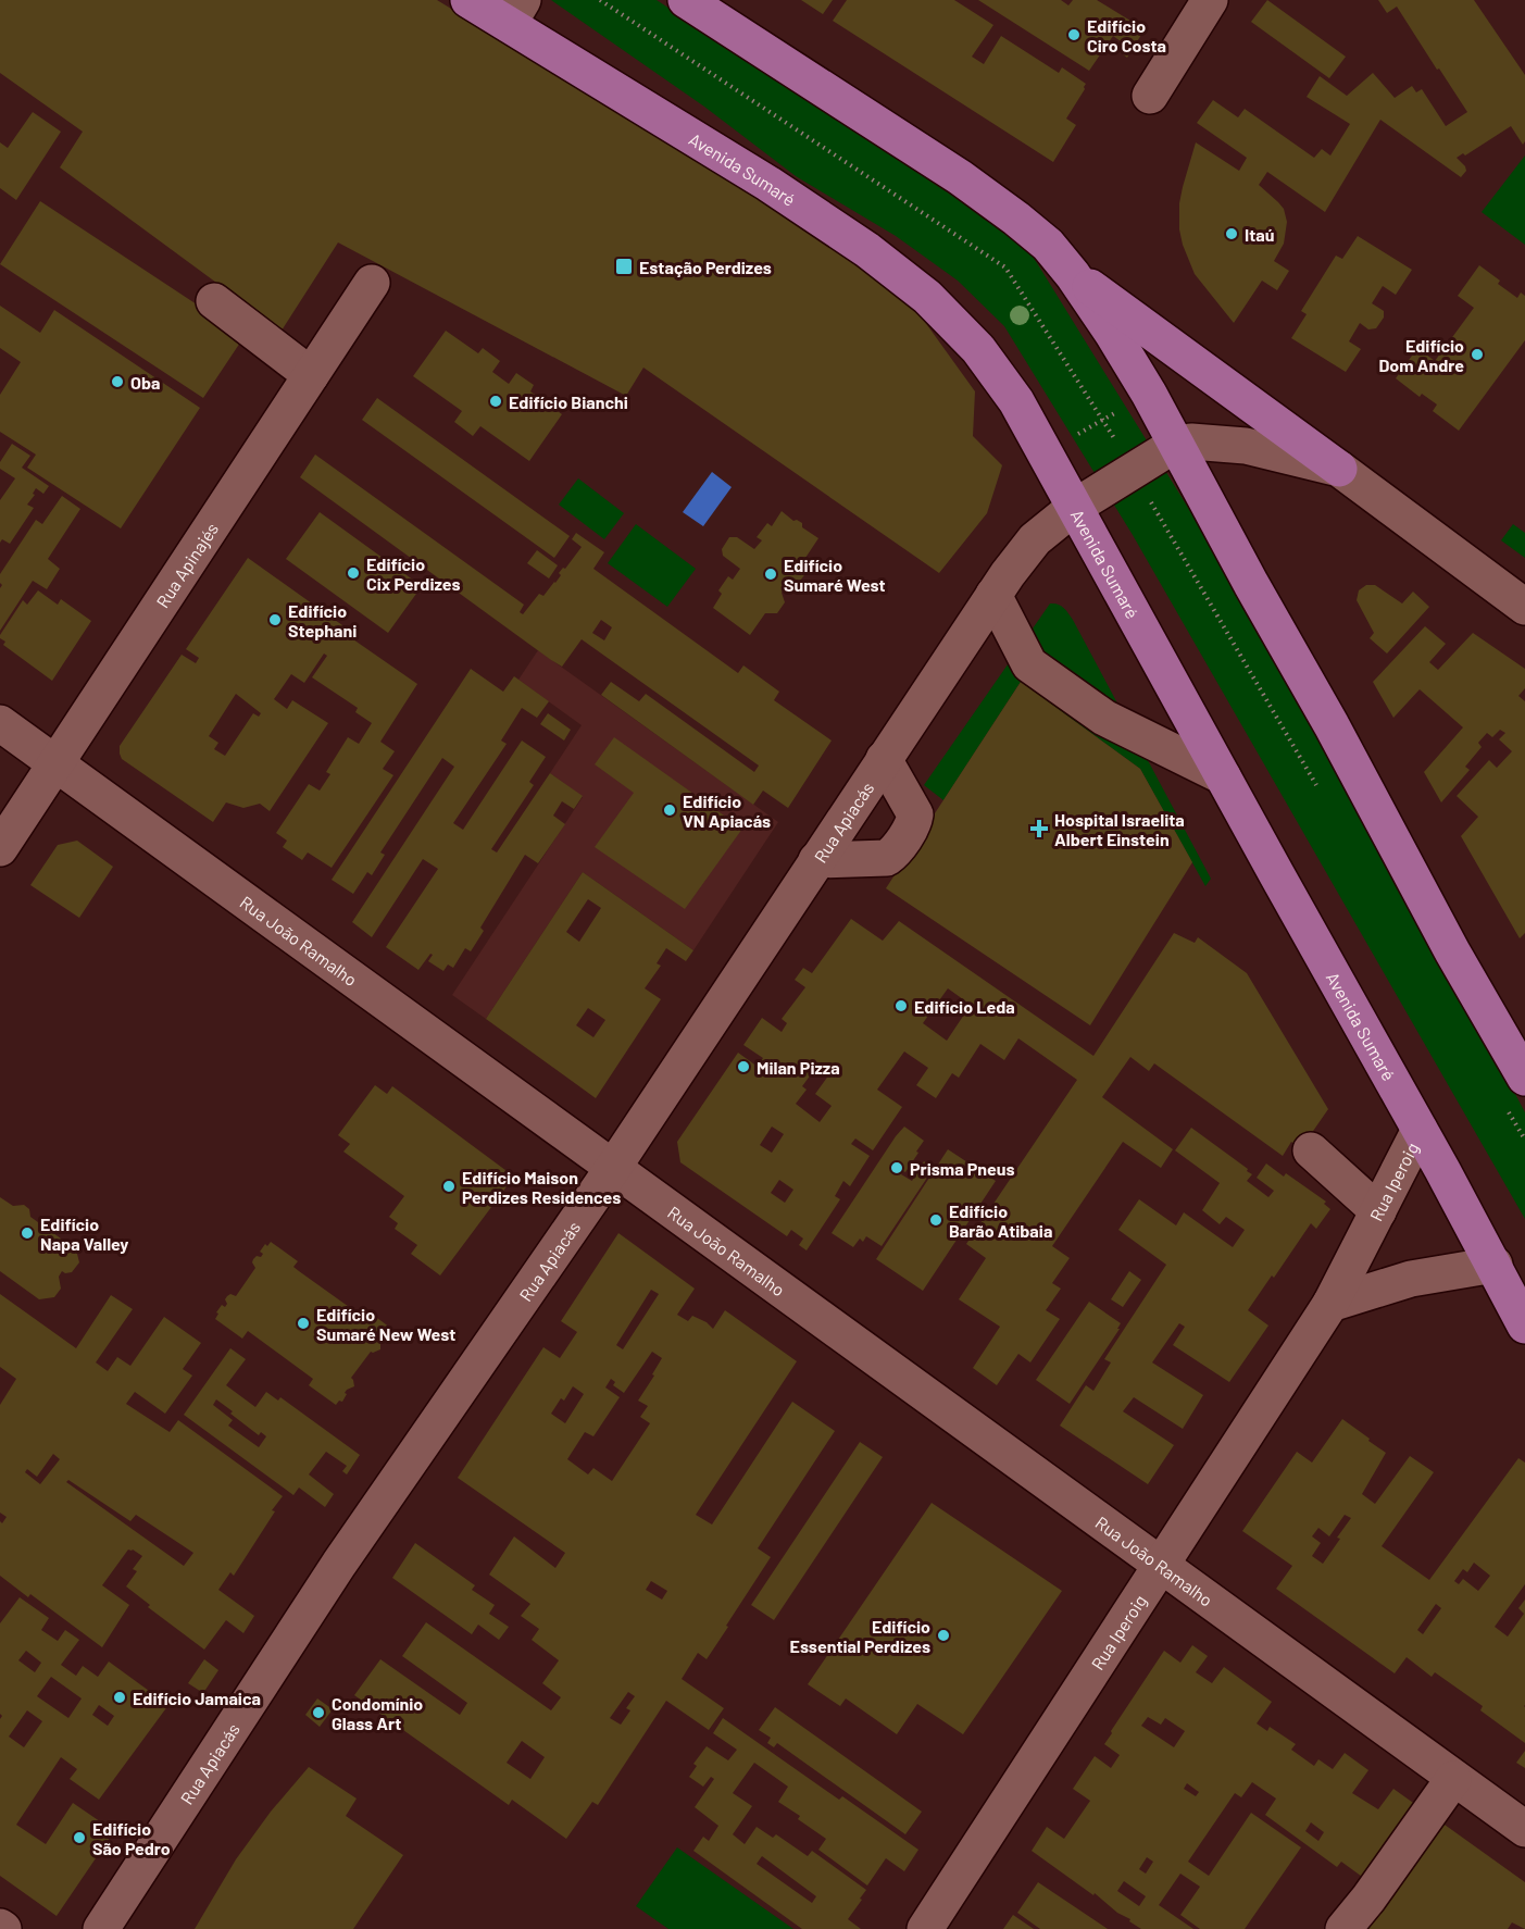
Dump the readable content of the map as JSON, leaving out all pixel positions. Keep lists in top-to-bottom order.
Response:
{
  "streets": {
    "main road": ["Avenida Sumaré"],
    "street": [
      "Rua Apinajés",
      "Rua Apiacás",
      "Rua João Ramalho",
      "Rua Iperoig"
    ]
  },
  "crossings": [
    ["Avenida Sumaré", "Rua Apiacás"],
    ["Avenida Sumaré", "Rua Iperoig"],
    ["Rua Apinajés", "Rua João Ramalho"],
    ["Rua Apiacás", "Rua João Ramalho"],
    ["Rua João Ramalho", "Rua Iperoig"]
  ],
  "places": {
    "other": [
      "Edifício Ciro Costa",
      "Itaú",
      "Edifício Dom Andre",
      "Oba",
      "Edifício Bianchi",
      "Edifício Cix Perdizes",
      "Edifício Sumaré West",
      "Edifício Stephani",
      "Edifício VN Apiacás",
      "Edifício Leda",
      "Milan Pizza",
      "Prisma Pneus",
      "Edifício Maison Perdizes Residences",
      "Edifício Barão Atibaia",
      "Edifício Napa Valley",
      "Edifício Sumaré New West",
      "Edifício Essential Perdizes",
      "Edifício Jamaica",
      "Condomínio Glass Art",
      "Edifício São Pedro"
    ],
    "transit": ["Estação Perdizes"],
    "health": ["Hospital Israelita Albert Einstein"]
  }
}
